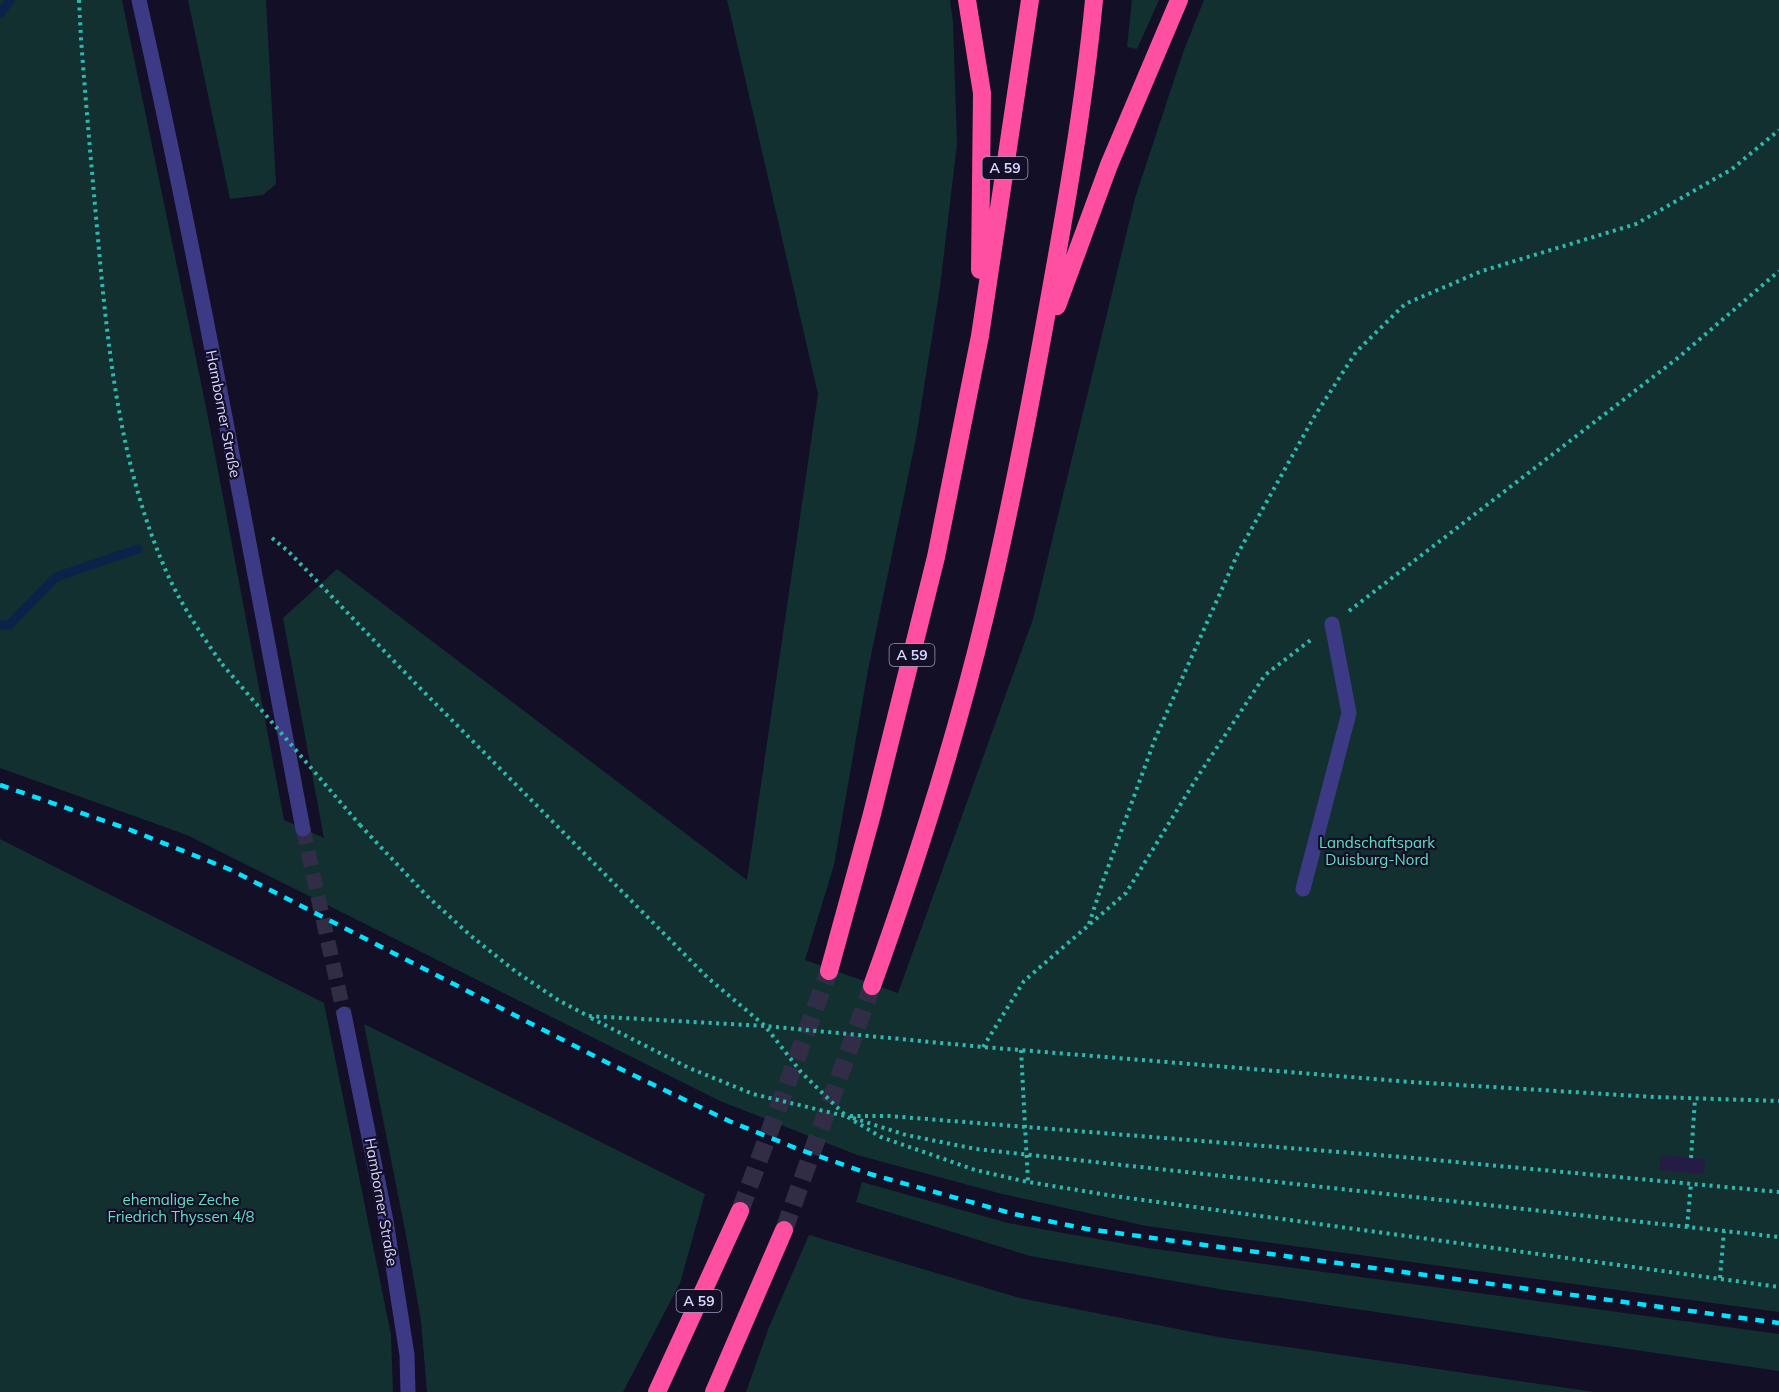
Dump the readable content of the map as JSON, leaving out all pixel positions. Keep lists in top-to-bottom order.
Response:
{
  "streets": {
    "highway": ["A 59"],
    "street": ["Hamborner Straße"]
  },
  "parks": ["Landschaftspark Duisburg-Nord", "ehemalige Zeche Friedrich Thyssen 4/8"]
}
